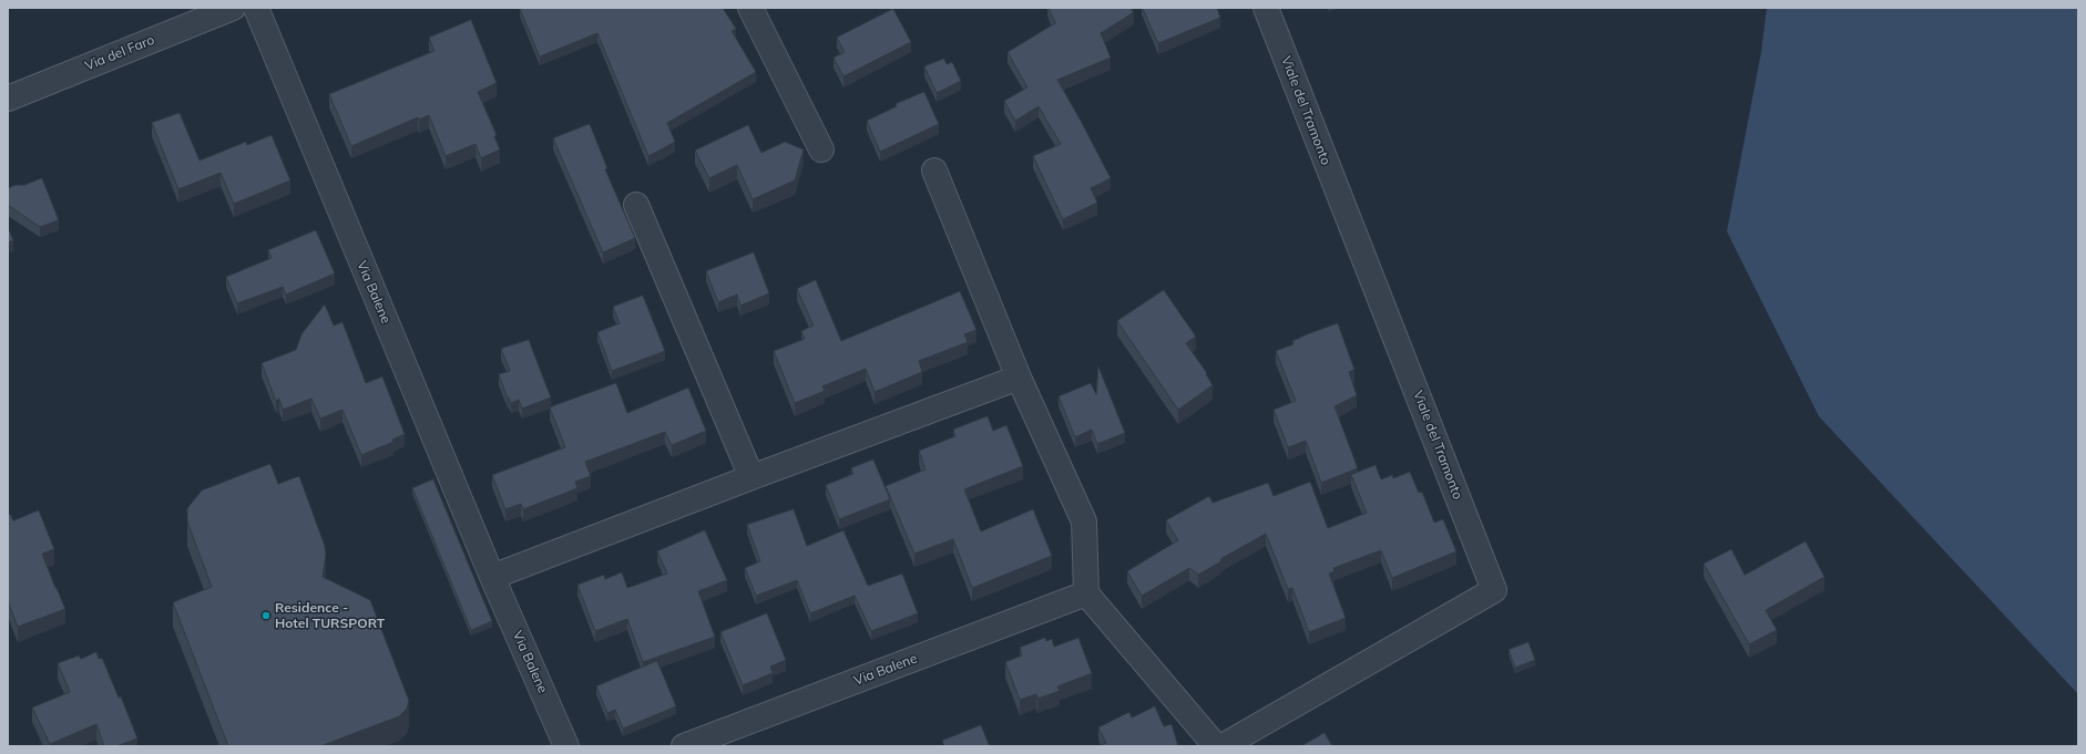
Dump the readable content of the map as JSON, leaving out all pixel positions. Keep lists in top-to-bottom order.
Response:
{
  "streets": {
    "street": ["Via del Faro", "Viale del Tramonto", "Via Balene"]
  },
  "places": ["Residence - Hotel TURSPORT"]
}
